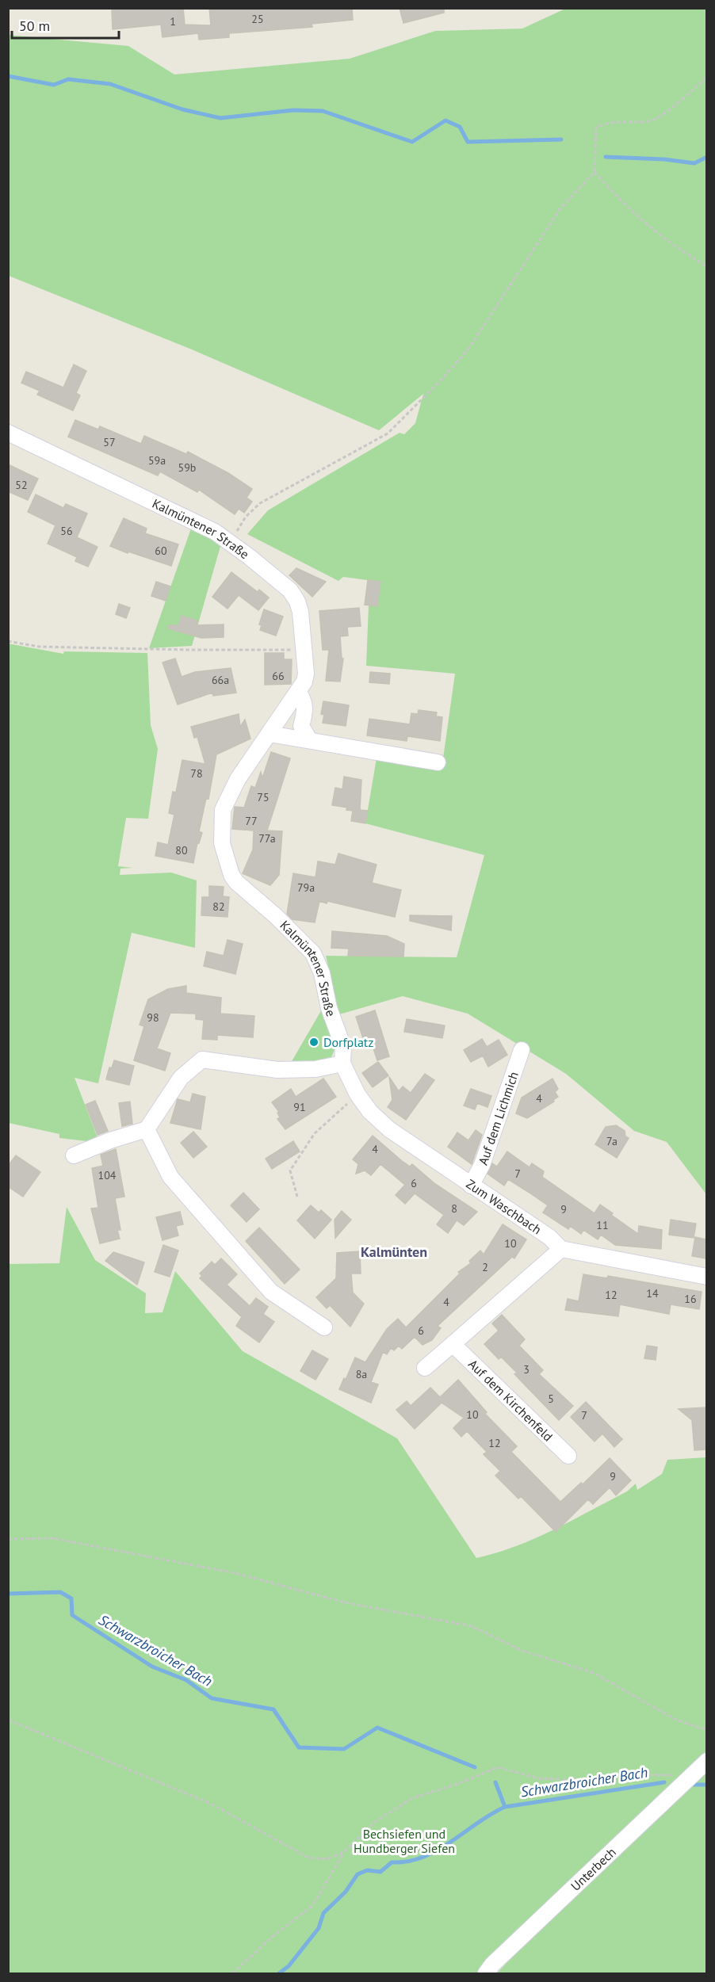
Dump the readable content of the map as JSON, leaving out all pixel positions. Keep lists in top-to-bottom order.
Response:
{
  "streets": {
    "street": [
      "Kalmüntener Straße",
      "Auf dem Lichmich",
      "Zum Waschbach",
      "Auf dem Kirchenfeld",
      "Unterbech"
    ]
  },
  "crossings": [
    ["Kalmüntener Straße", "Zum Waschbach"],
    ["Auf dem Lichmich", "Zum Waschbach"]
  ],
  "districts": ["Kalmünten"],
  "water": ["Schwarzbroicher Bach"],
  "parks": ["Bechsiefen und Hundberger Siefen"],
  "places": ["Dorfplatz"],
  "house_numbers": [
    "25",
    "1",
    "57",
    "59a",
    "59b",
    "52",
    "56",
    "60",
    "66",
    "66a",
    "78",
    "75",
    "77",
    "77a",
    "80",
    "79a",
    "82",
    "98",
    "4",
    "91",
    "7a",
    "4",
    "7",
    "104",
    "6",
    "8",
    "9",
    "11",
    "10",
    "2",
    "14",
    "12",
    "16",
    "4",
    "6",
    "3",
    "8a",
    "5",
    "10",
    "7",
    "12",
    "9"
  ],
  "scale_bar": "50 m"
}
